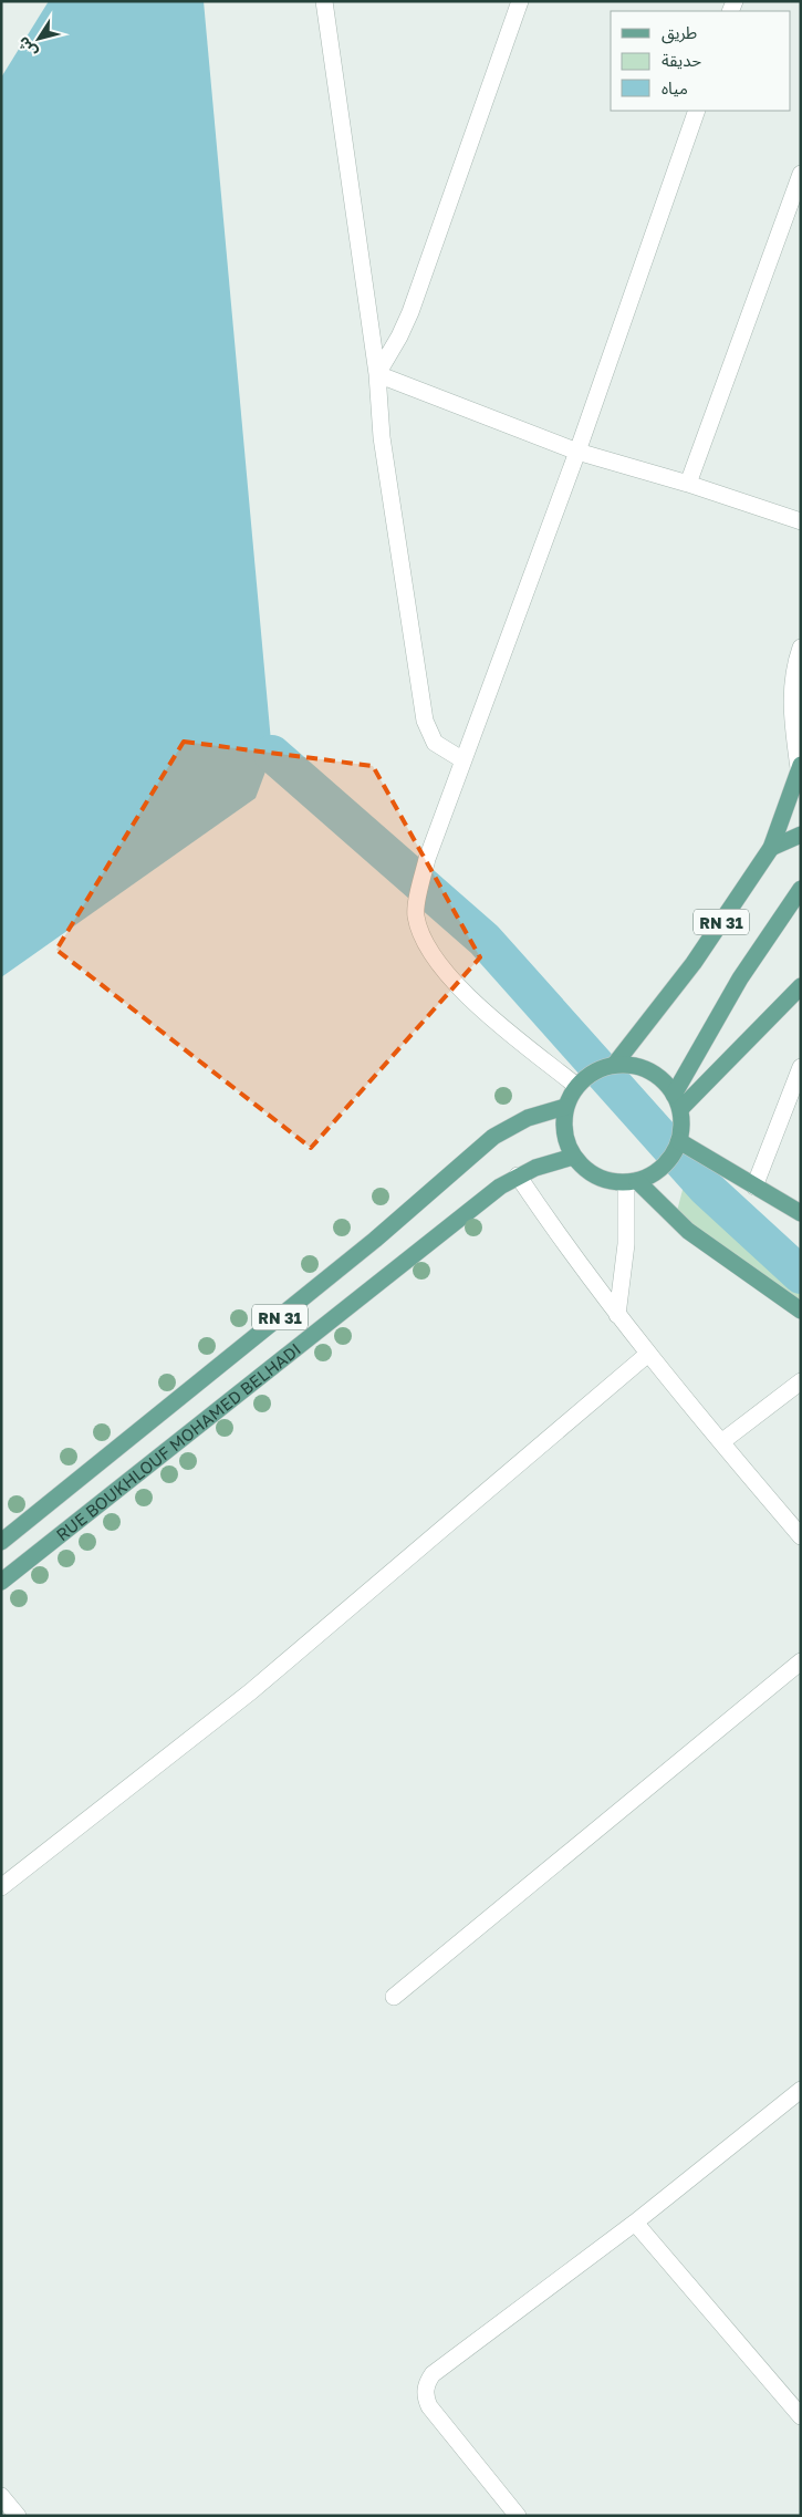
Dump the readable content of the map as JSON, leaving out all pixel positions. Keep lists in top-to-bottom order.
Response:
{
  "streets": {
    "main road": ["RN 31", "RUE BOUKHLOUF MOHAMED BELHADI"]
  },
  "crossings": [
    ["RN 31", "RUE BOUKHLOUF MOHAMED BELHADI"]
  ],
  "legend": ["طريق", "حديقة", "مياه"],
  "north": "bottom left"
}
